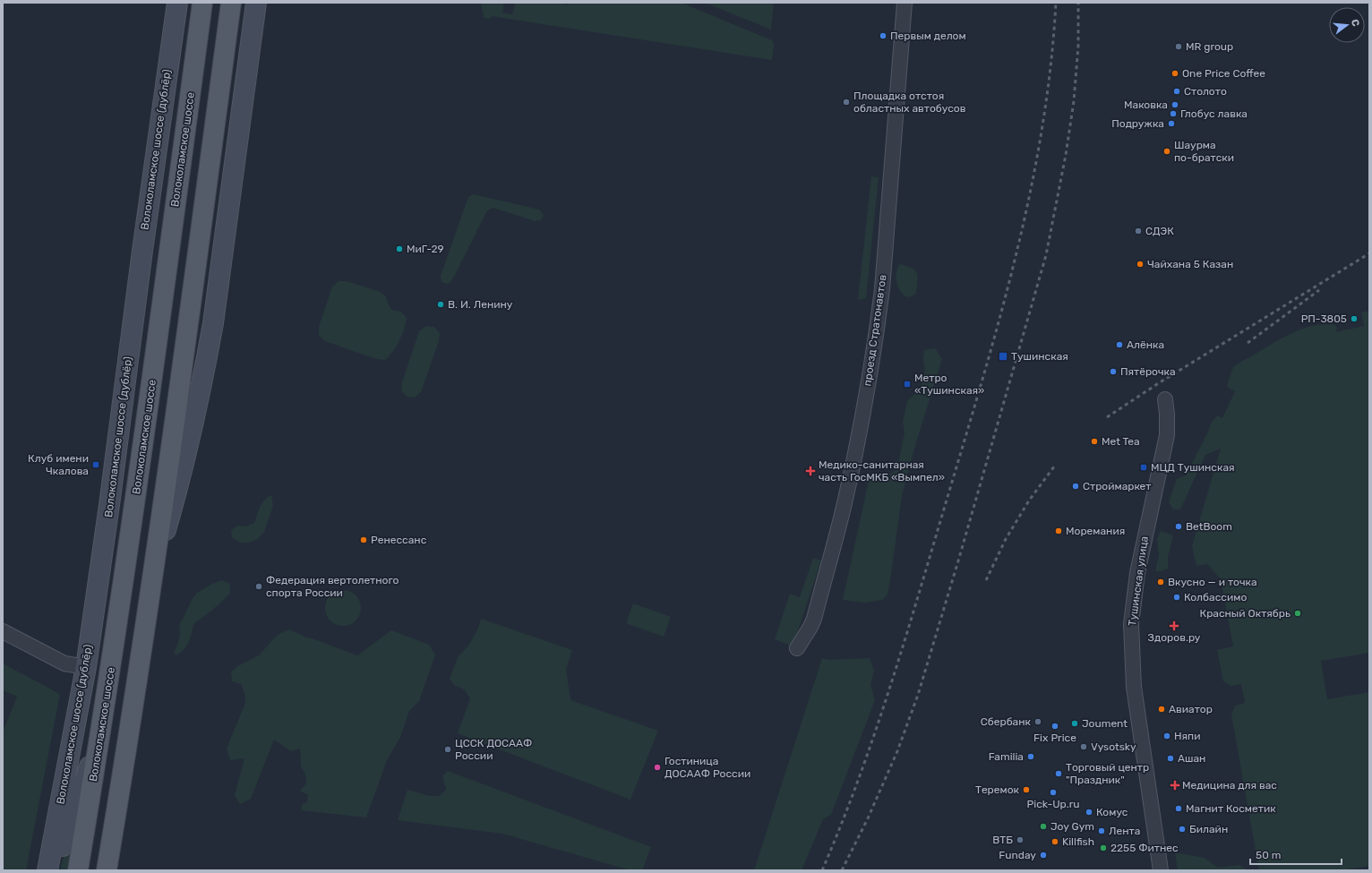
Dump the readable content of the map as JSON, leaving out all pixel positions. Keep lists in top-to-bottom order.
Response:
{
  "streets": {
    "main road": ["Волоколамское шоссе"],
    "street": ["Волоколамское шоссе (дублёр)", "проезд Стратонавтов", "Тушинская улица"]
  },
  "places": {
    "other": [
      "Первым делом",
      "MR group",
      "One Price Coffee",
      "Столото",
      "Площадка отстоя областных автобусов",
      "Маковка",
      "Глобус лавка",
      "Подружка",
      "Шаурма по-братски",
      "СДЭК",
      "МиГ-29",
      "Чайхана 5 Казан",
      "В. И. Ленину",
      "РП-3805",
      "Алёнка",
      "Пятёрочка",
      "Met Tea",
      "Строймаркет",
      "BetBoom",
      "Моремания",
      "Ренессанс",
      "Вкусно — и точка",
      "Федерация вертолетного спорта России",
      "Колбассимо",
      "Красный Октябрь",
      "Авиатор",
      "Сбербанк",
      "Joument",
      "Fix Price",
      "Няпи",
      "Vysotsky",
      "ЦССК ДОСААФ России",
      "Familia",
      "Ашан",
      "Гостиница ДОСААФ России",
      "Торговый центр \"Праздник\"",
      "Теремок",
      "Pick-Up.ru",
      "Магнит Косметик",
      "Комус",
      "Joy Gym",
      "Билайн",
      "Лента",
      "ВТБ",
      "Killfish",
      "2255 Фитнес",
      "Funday"
    ],
    "transit": [
      "Тушинская",
      "Метро «Тушинская»",
      "Клуб имени Чкалова",
      "МЦД Тушинская"
    ],
    "health": ["Медико-санитарная часть ГосМКБ «Вымпел»", "Здоров.ру", "Медицина для вас"]
  },
  "scale_bar": "50 m",
  "north": "right"
}
